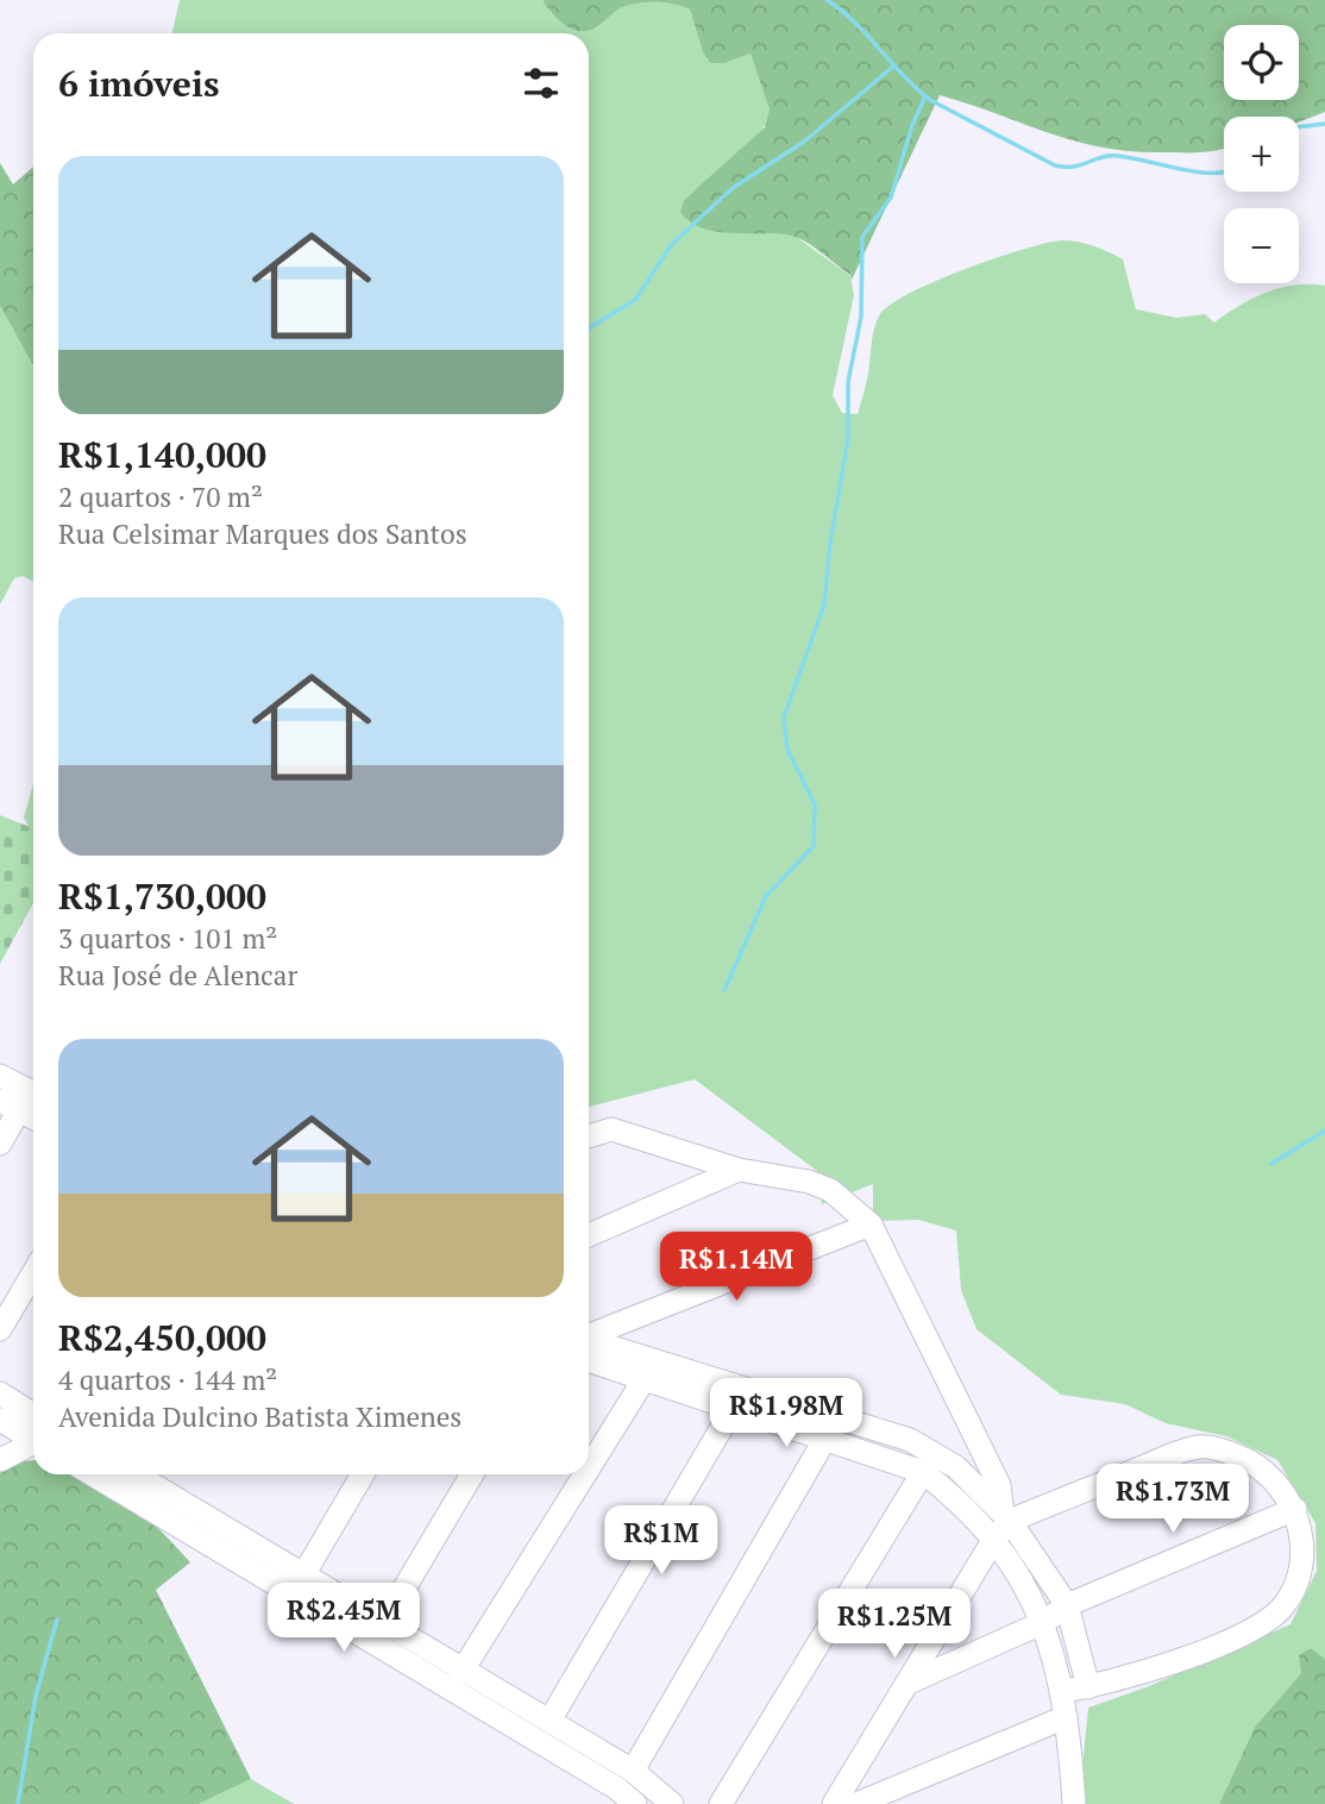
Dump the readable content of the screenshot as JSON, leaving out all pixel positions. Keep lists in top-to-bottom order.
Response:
{
  "page": {
    "map_buttons": ["+", "−"],
    "heading": "6 imóveis",
    "list": [
      {
        "name": "R$1,140,000",
        "note": "2 quartos · 70 m² · Rua Celsimar Marques dos Santos"
      },
      {
        "name": "R$1,730,000",
        "note": "3 quartos · 101 m² · Rua José de Alencar"
      },
      {
        "name": "R$2,450,000",
        "note": "4 quartos · 144 m² · Avenida Dulcino Batista Ximenes"
      }
    ],
    "price": [
      "R$1.14M",
      "R$1.98M",
      "R$1.73M",
      "R$1M",
      "R$2.45M",
      "R$1.25M"
    ]
  }
}
